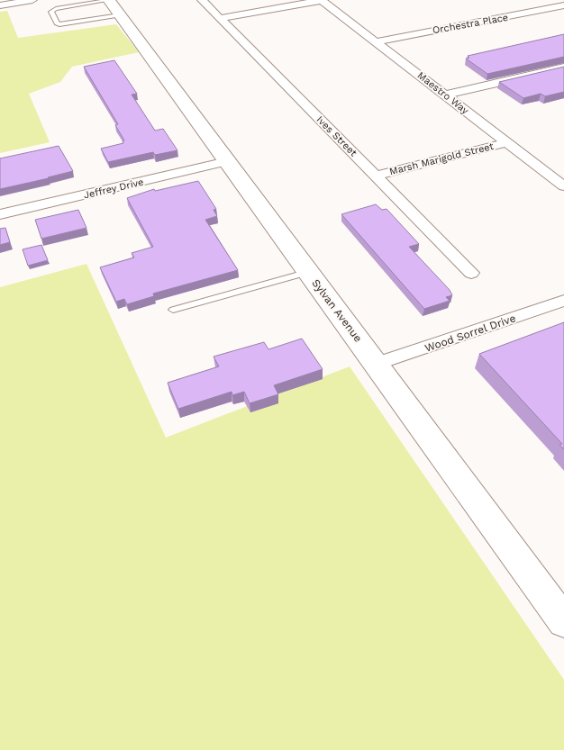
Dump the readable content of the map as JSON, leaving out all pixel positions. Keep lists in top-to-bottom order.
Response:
{
  "streets": {
    "main road": ["Sylvan Avenue"],
    "street": [
      "Orchestra Place",
      "Maestro Way",
      "Ives Street",
      "Marsh Marigold Street",
      "Jeffrey Drive",
      "Wood Sorrel Drive"
    ]
  },
  "crossings": [
    ["Orchestra Place", "Maestro Way"],
    ["Maestro Way", "Marsh Marigold Street"],
    ["Ives Street", "Marsh Marigold Street"],
    ["Jeffrey Drive", "Sylvan Avenue"],
    ["Sylvan Avenue", "Wood Sorrel Drive"]
  ]
}
